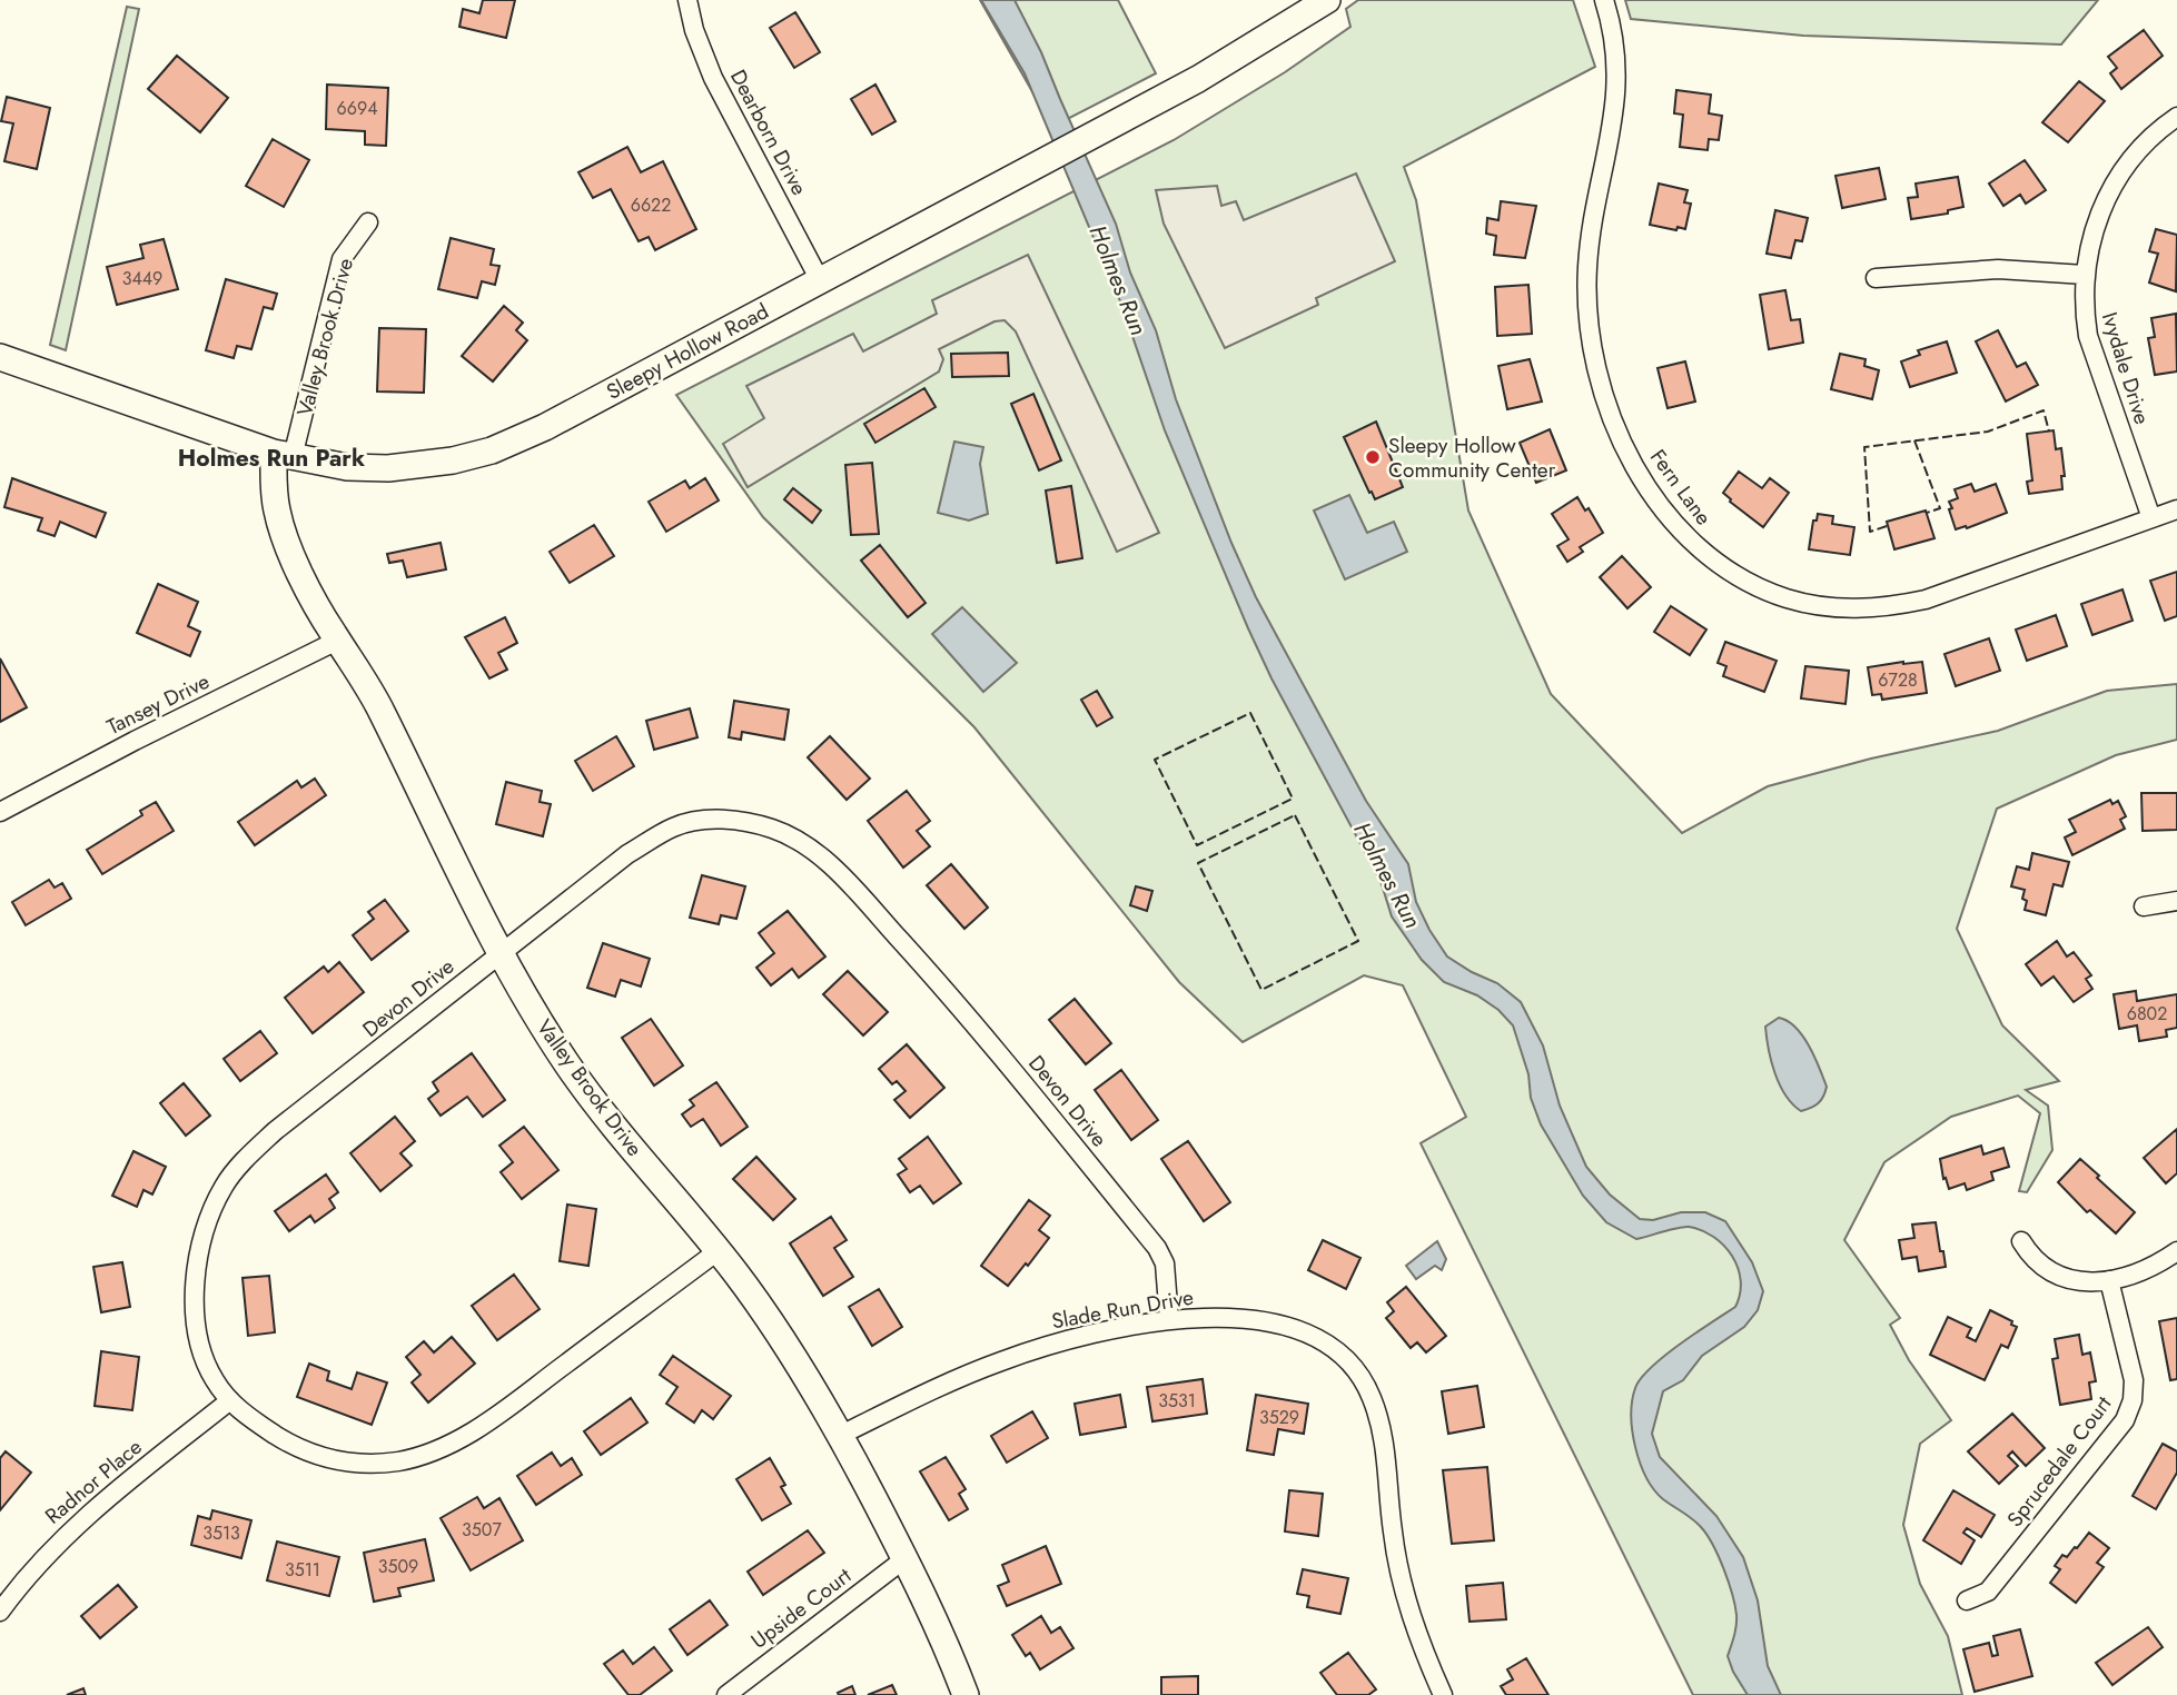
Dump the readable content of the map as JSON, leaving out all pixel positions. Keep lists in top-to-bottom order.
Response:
{
  "streets": {
    "main road": ["Valley Brook Drive", "Sleepy Hollow Road"],
    "street": [
      "Dearborn Drive",
      "Ivydale Drive",
      "Fern Lane",
      "Tansey Drive",
      "Devon Drive",
      "Slade Run Drive",
      "Sprucedale Court",
      "Radnor Place",
      "Upside Court"
    ]
  },
  "crossings": [
    ["Dearborn Drive", "Sleepy Hollow Road"],
    ["Valley Brook Drive", "Sleepy Hollow Road"],
    ["Valley Brook Drive", "Tansey Drive"],
    ["Valley Brook Drive", "Devon Drive"],
    ["Valley Brook Drive", "Slade Run Drive"],
    ["Valley Brook Drive", "Upside Court"],
    ["Ivydale Drive", "Fern Lane"],
    ["Devon Drive", "Slade Run Drive"],
    ["Devon Drive", "Radnor Place"]
  ],
  "districts": ["Holmes Run Park"],
  "water": ["Holmes Run"],
  "places": ["Sleepy Hollow Community Center"],
  "house_numbers": [
    "6694",
    "6622",
    "3449",
    "6728",
    "6802",
    "3531",
    "3529",
    "3507",
    "3513",
    "3509",
    "3511"
  ]
}
